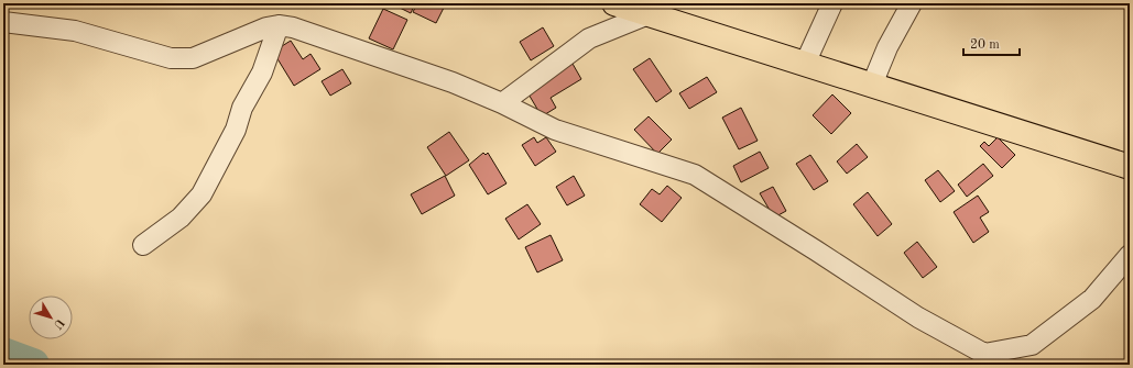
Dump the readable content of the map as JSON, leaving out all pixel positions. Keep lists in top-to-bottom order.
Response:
{
  "scale_bar": "20 m",
  "north": "bottom right"
}
